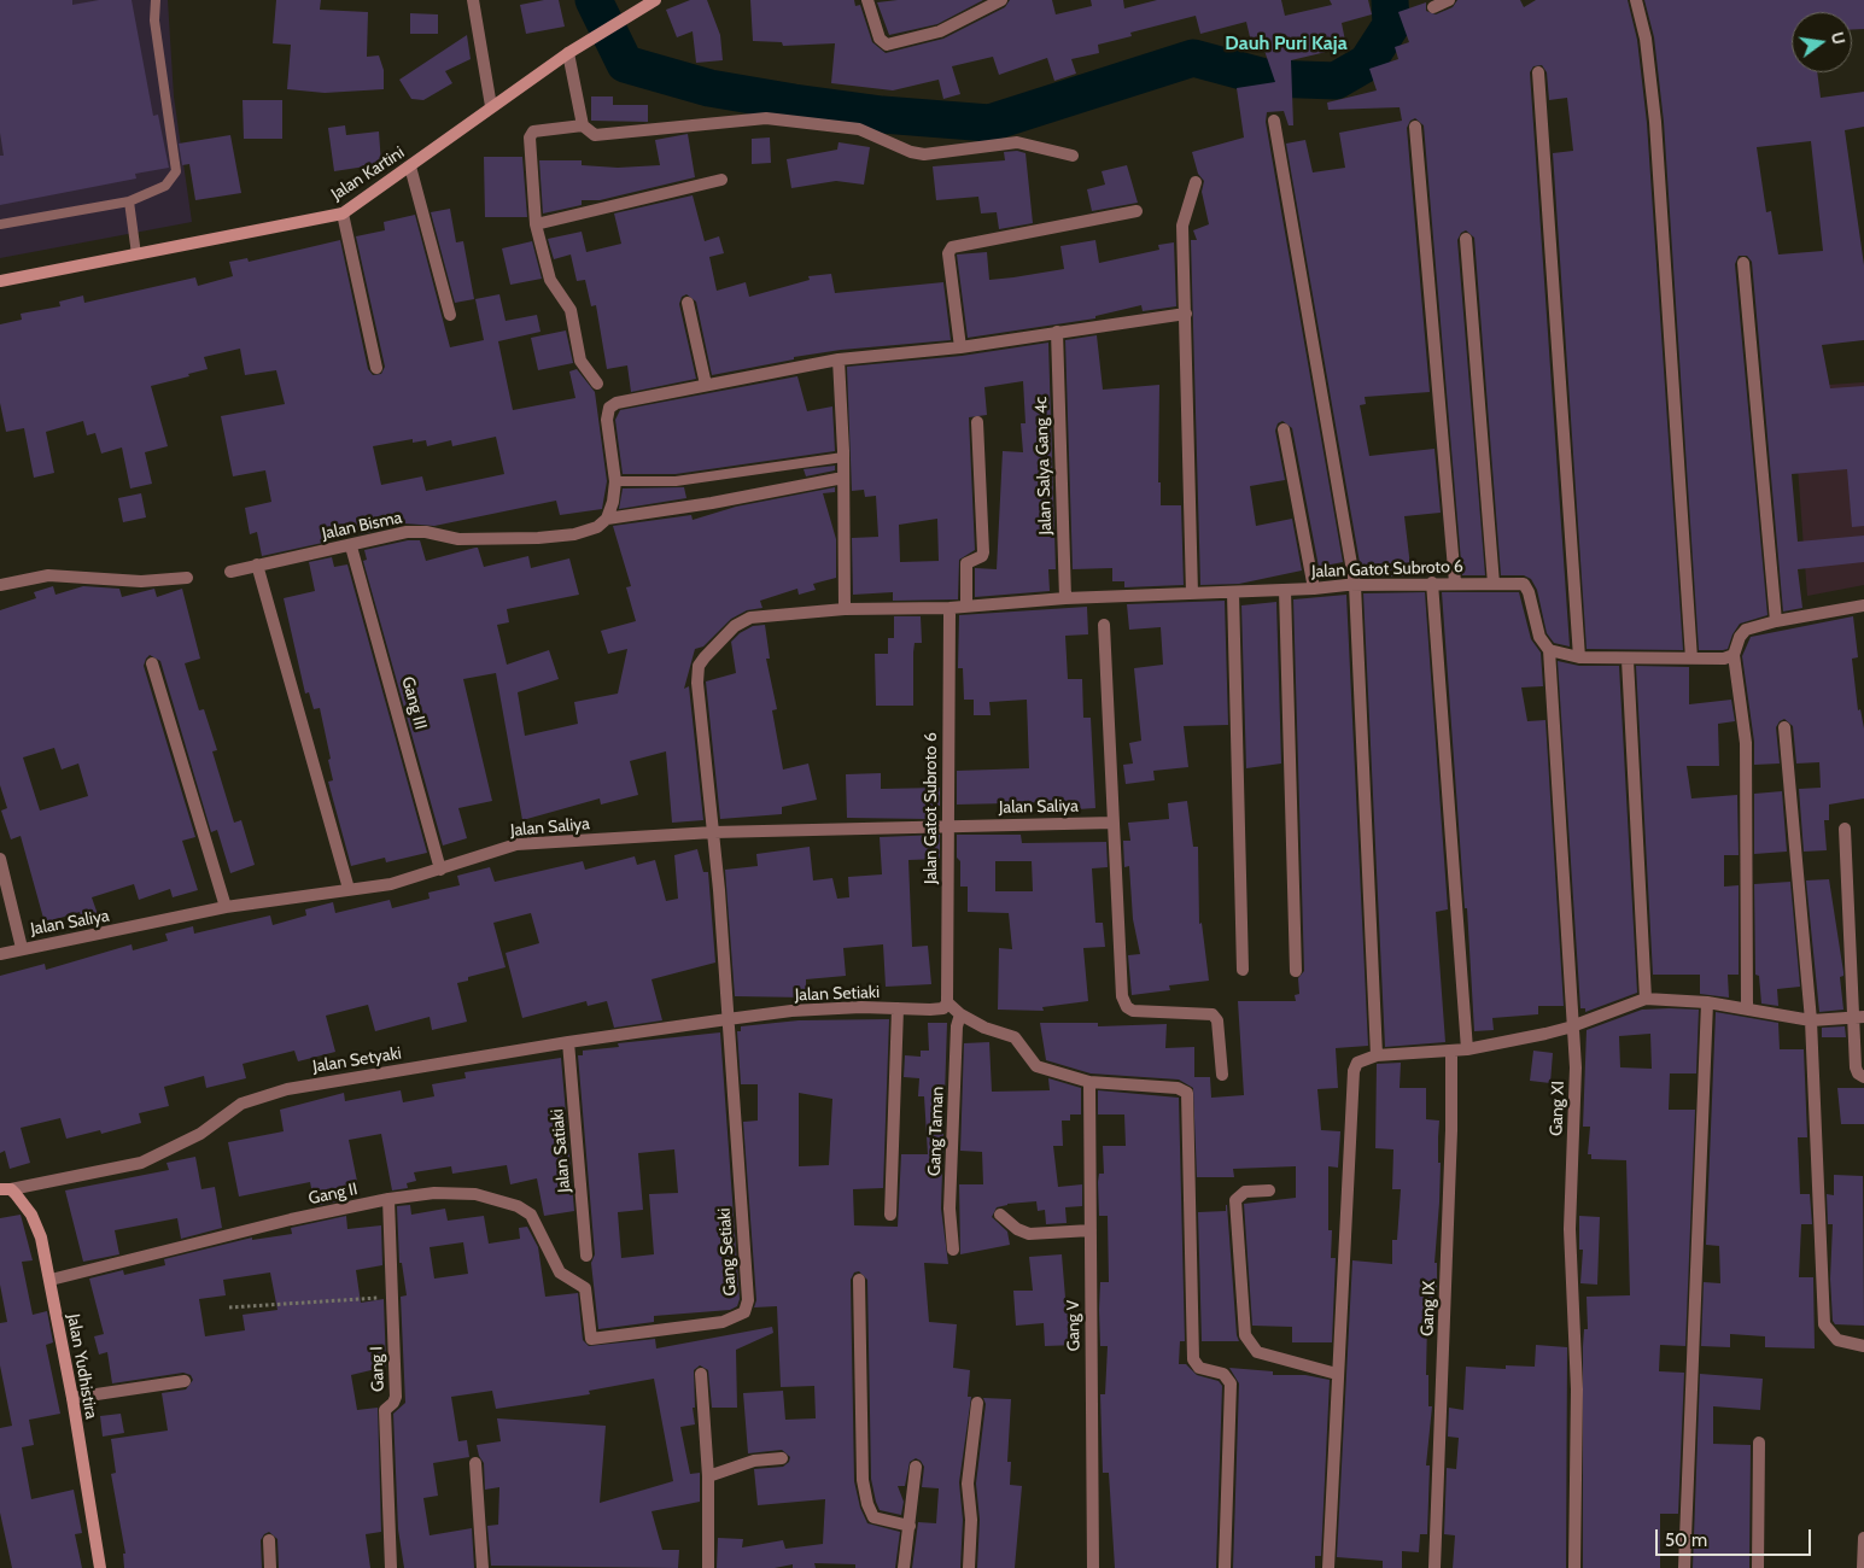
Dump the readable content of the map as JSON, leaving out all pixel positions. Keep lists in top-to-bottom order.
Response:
{
  "streets": {
    "main road": ["Jalan Kartini", "Jalan Yudhistira"],
    "street": [
      "Jalan Salya Gang 4c",
      "Jalan Bisma",
      "Jalan Gatot Subroto 6",
      "Gang III",
      "Jalan Saliya",
      "Jalan Setiaki",
      "Jalan Setyaki",
      "Gang XI",
      "Gang Taman",
      "Jalan Satiaki",
      "Gang II",
      "Gang Setiaki",
      "Gang IX",
      "Gang V",
      "Gang I"
    ]
  },
  "crossings": [
    ["Jalan Salya Gang 4c", "Jalan Gatot Subroto 6"],
    ["Jalan Bisma", "Gang III"],
    ["Jalan Gatot Subroto 6", "Jalan Saliya"],
    ["Jalan Gatot Subroto 6", "Jalan Setiaki"],
    ["Jalan Gatot Subroto 6", "Jalan Setyaki"],
    ["Jalan Gatot Subroto 6", "Gang XI"],
    ["Jalan Gatot Subroto 6", "Gang Setiaki"],
    ["Gang III", "Jalan Saliya"],
    ["Jalan Setiaki", "Jalan Setyaki"],
    ["Jalan Setiaki", "Gang Setiaki"],
    ["Jalan Setyaki", "Jalan Satiaki"],
    ["Jalan Setyaki", "Gang Setiaki"],
    ["Jalan Setyaki", "Jalan Yudhistira"],
    ["Gang II", "Gang Setiaki"],
    ["Gang II", "Jalan Yudhistira"],
    ["Gang II", "Gang I"]
  ],
  "districts": ["Dauh Puri Kaja"],
  "scale_bar": "50 m",
  "north": "right"
}
